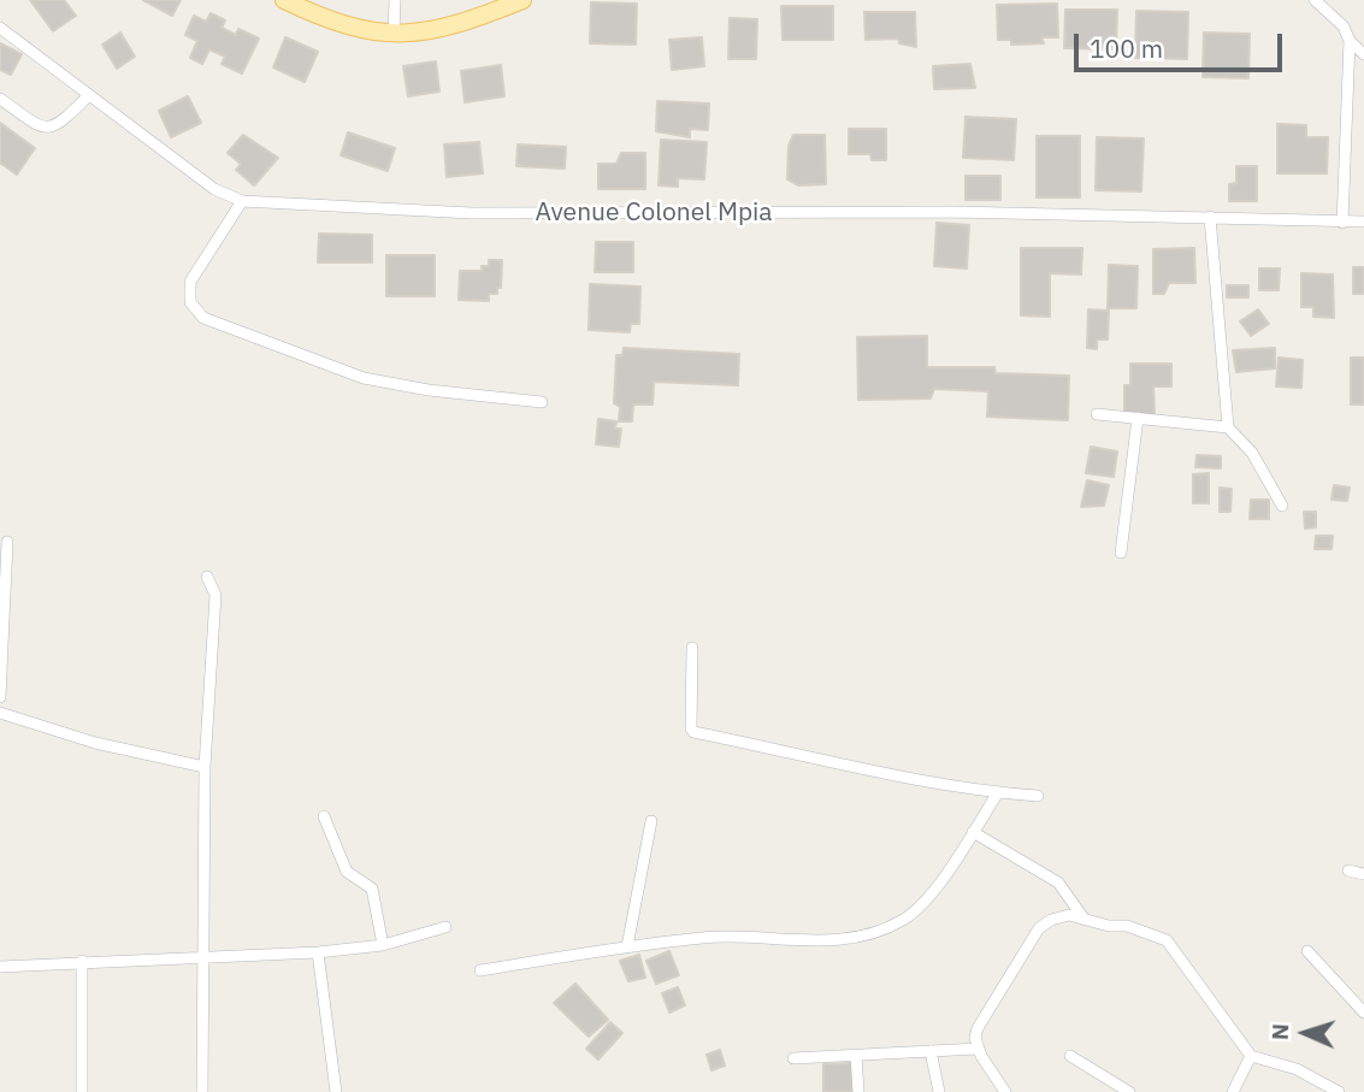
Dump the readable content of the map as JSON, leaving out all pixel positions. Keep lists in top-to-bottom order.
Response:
{
  "streets": {
    "street": ["Avenue Colonel Mpia"]
  },
  "scale_bar": "100 m",
  "north": "left"
}
